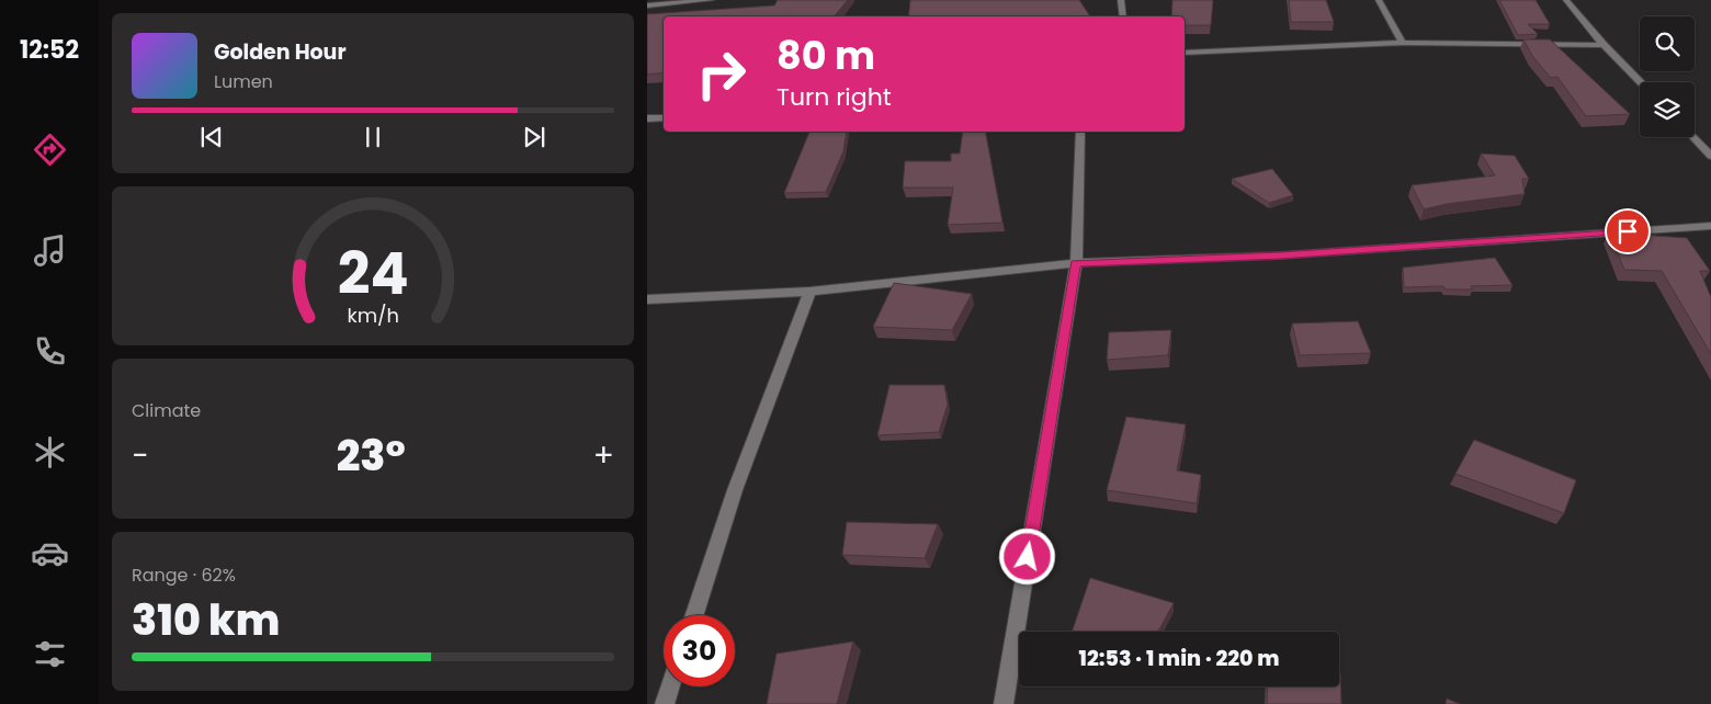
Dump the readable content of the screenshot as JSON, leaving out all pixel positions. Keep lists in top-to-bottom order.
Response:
{
  "page": {
    "tabs": "12:52",
    "turn": ["80 m", "Turn right"],
    "song": ["Golden Hour", "Lumen"],
    "tile": [
      "Climate",
      ["Range · 62%", "310 km"]
    ],
    "heat": ["−", "23°", "+"],
    "limit": "30",
    "trip": "12:53 · 1 min · 220 m",
    "gauge": ["24", "km/h"]
  }
}
